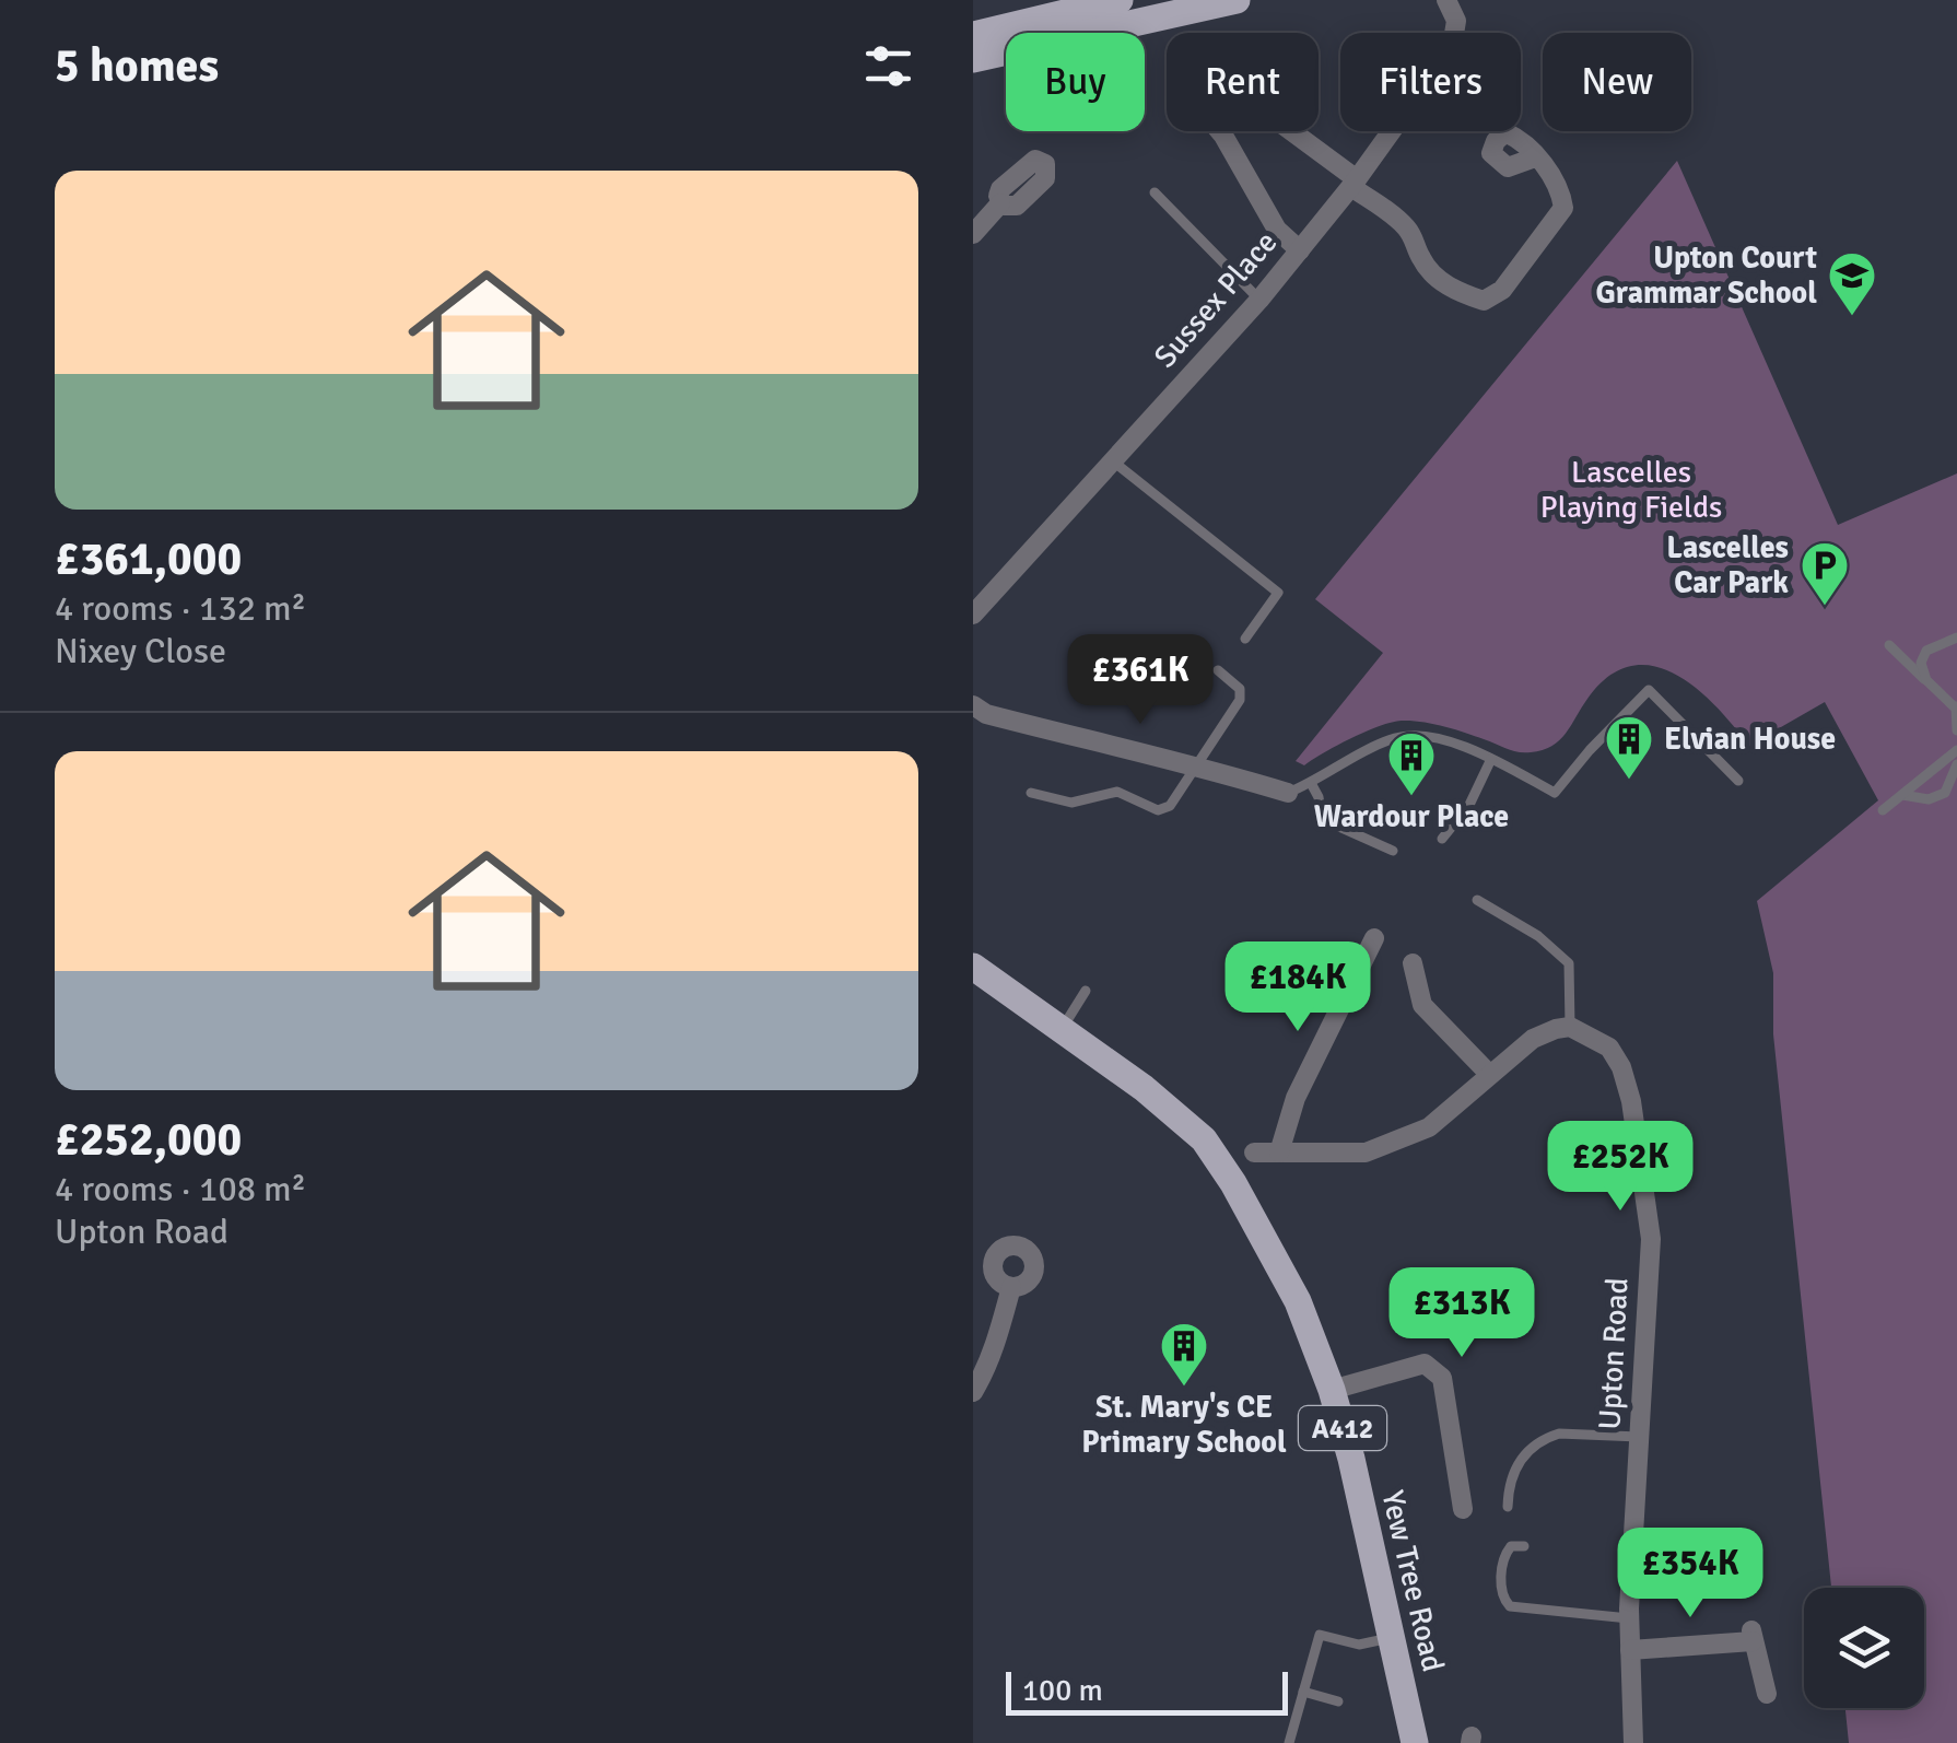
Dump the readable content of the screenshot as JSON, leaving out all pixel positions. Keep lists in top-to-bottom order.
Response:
{
  "streets": {
    "main road": ["A412", "Yew Tree Road"],
    "street": ["Sussex Place", "Upton Road"]
  },
  "crossings": [
    ["A412", "Yew Tree Road"]
  ],
  "parks": ["Lascelles Playing Fields"],
  "places": {
    "school or university": ["Upton Court Grammar School"],
    "parking": ["Lascelles Car Park"],
    "building": ["Elvian House", "Wardour Place", "St. Mary's CE Primary School"]
  },
  "scale_bar": "100 m",
  "page": {
    "heading": "5 homes",
    "chip": [
      "Buy",
      "Rent",
      "Filters",
      "New"
    ],
    "list": [
      {
        "name": "£361,000",
        "note": "4 rooms · 132 m² · Nixey Close"
      },
      {
        "name": "£252,000",
        "note": "4 rooms · 108 m² · Upton Road"
      }
    ],
    "price": [
      "£361K",
      "£184K",
      "£252K",
      "£313K",
      "£354K"
    ],
    "scale": "100 m"
  }
}
